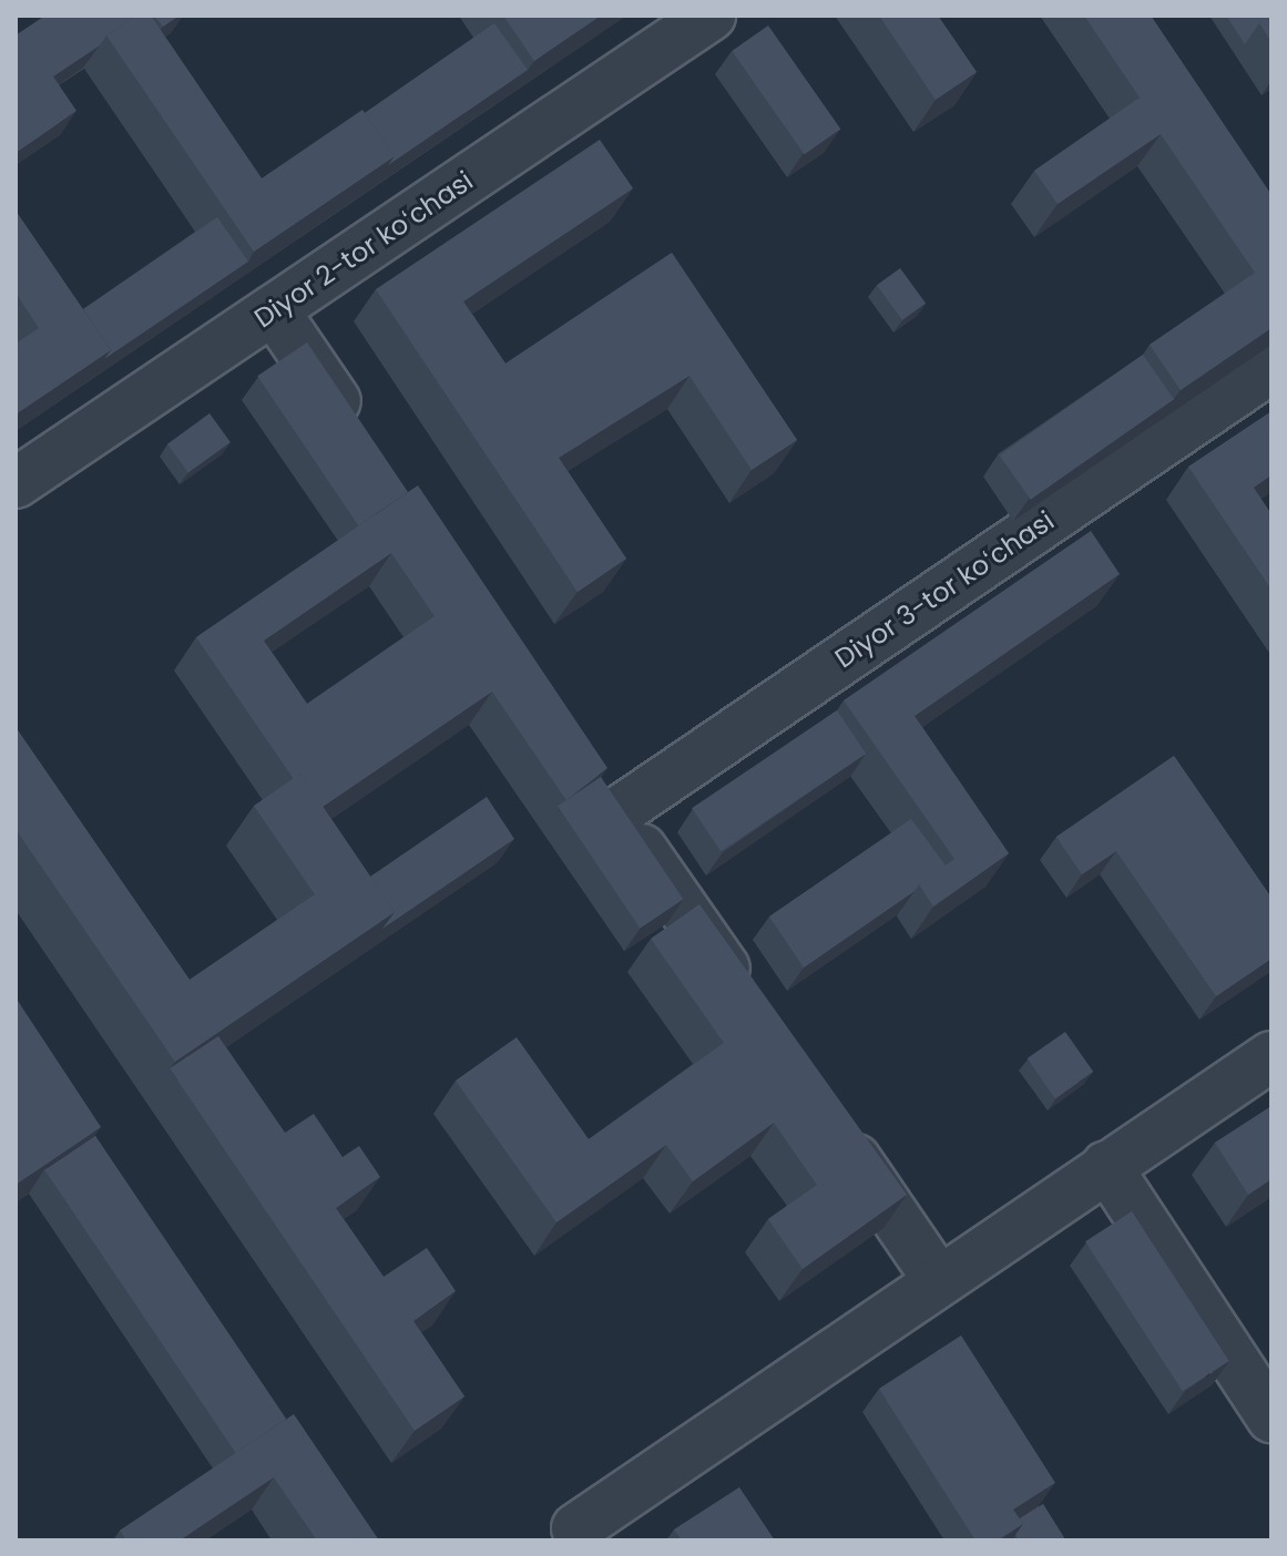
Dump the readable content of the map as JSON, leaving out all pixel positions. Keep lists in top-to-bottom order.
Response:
{
  "streets": {
    "street": ["Diyor 2-tor koʻchasi", "Diyor 3-tor koʻchasi"]
  }
}
